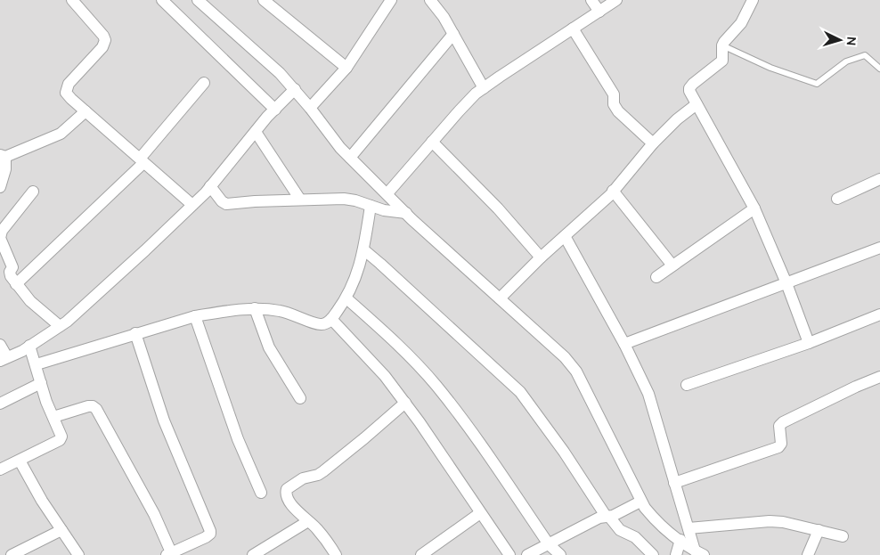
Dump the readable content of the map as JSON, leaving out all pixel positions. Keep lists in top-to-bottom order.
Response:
{
  "north": "right"
}
